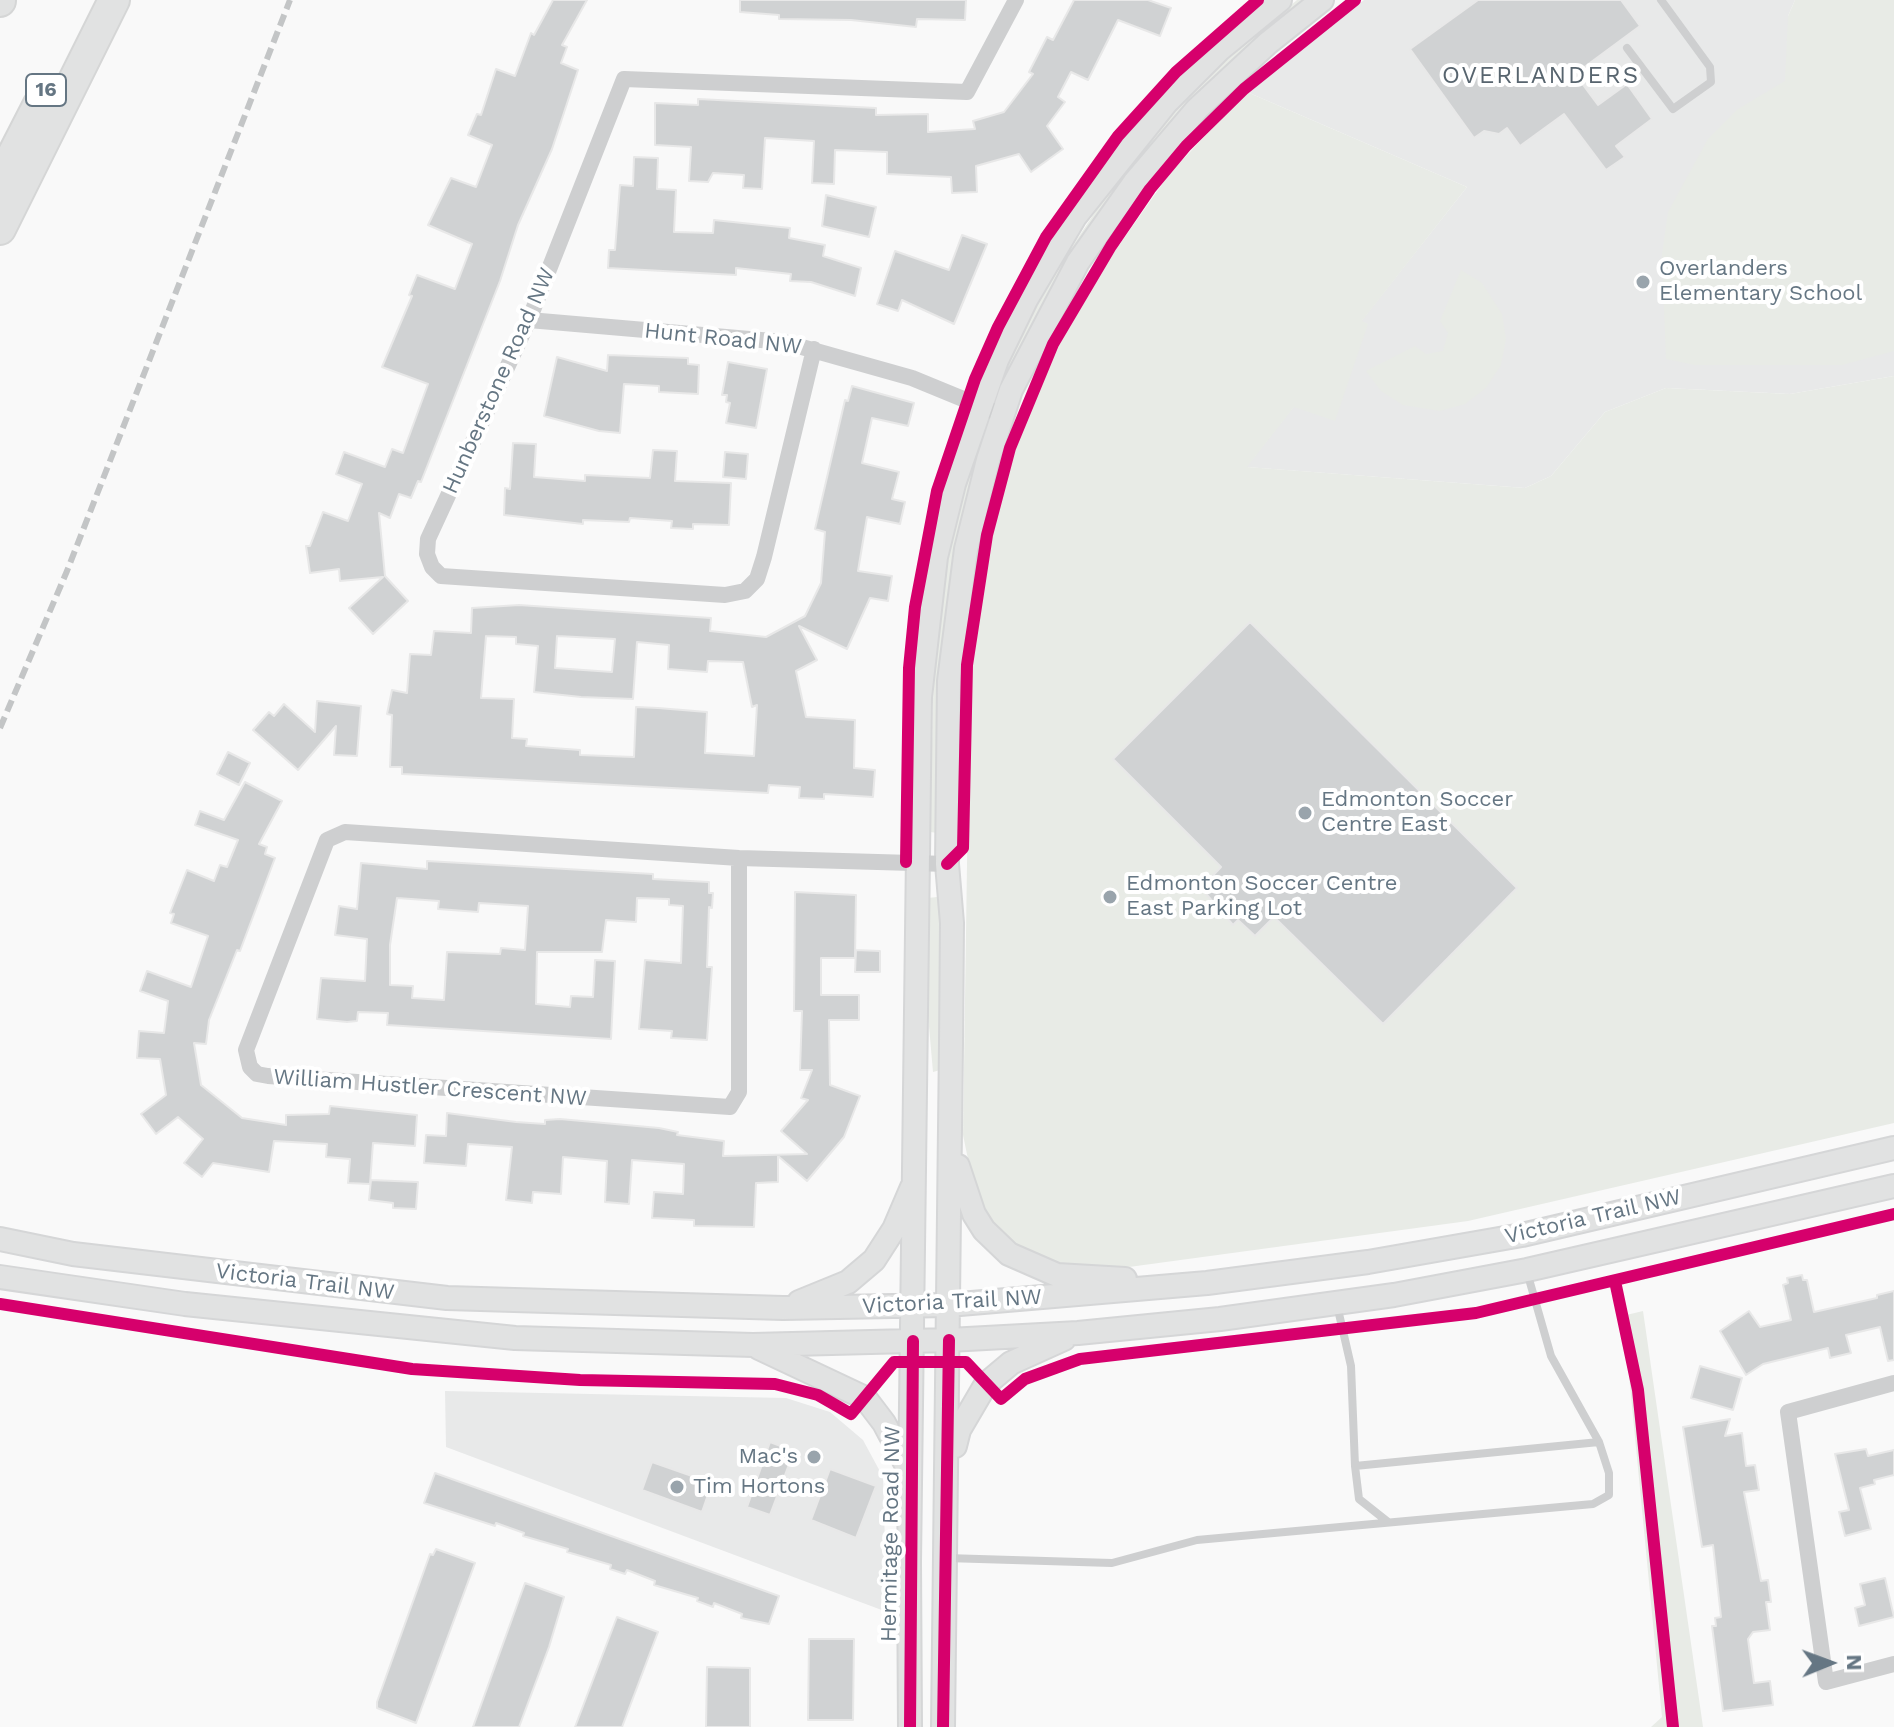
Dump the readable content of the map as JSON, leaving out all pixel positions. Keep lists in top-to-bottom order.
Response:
{
  "streets": {
    "highway": ["16"],
    "main road": ["Victoria Trail NW", "Hermitage Road NW"],
    "street": ["Hunt Road NW", "Hunberstone Road NW", "William Hustler Crescent NW"]
  },
  "crossings": [
    ["Hunt Road NW", "Hunberstone Road NW"],
    ["Hunt Road NW", "Hermitage Road NW"],
    ["William Hustler Crescent NW", "Hermitage Road NW"],
    ["Victoria Trail NW", "Hermitage Road NW"]
  ],
  "districts": ["OVERLANDERS"],
  "places": [
    "Overlanders Elementary School",
    "Edmonton Soccer Centre East",
    "Edmonton Soccer Centre East Parking Lot",
    "Mac's",
    "Tim Hortons"
  ],
  "north": "right"
}
